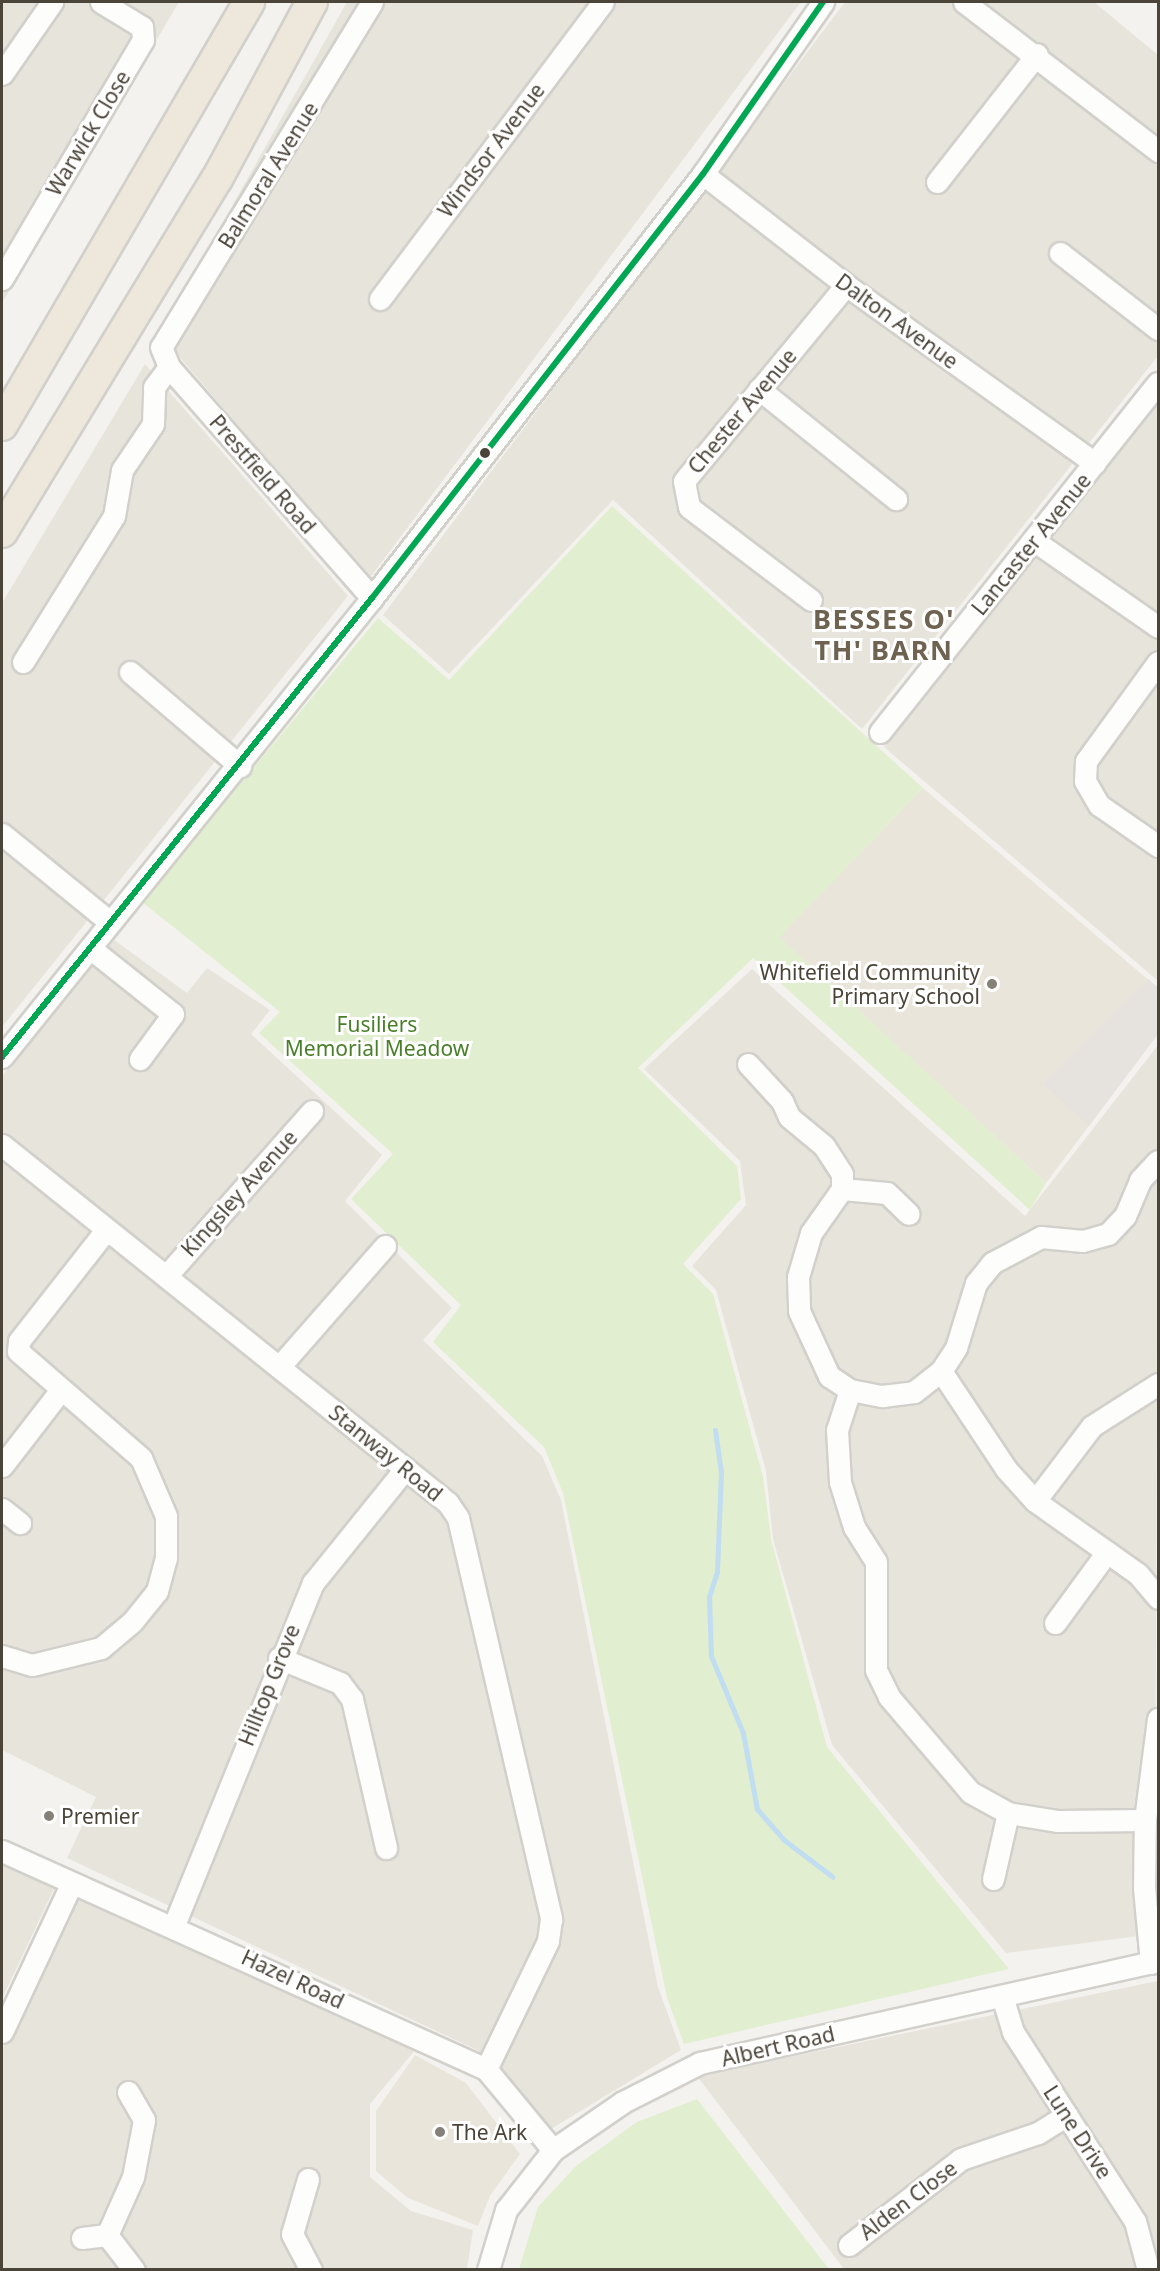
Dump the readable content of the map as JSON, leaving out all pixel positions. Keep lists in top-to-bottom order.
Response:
{
  "streets": {
    "street": [
      "Warwick Close",
      "Windsor Avenue",
      "Balmoral Avenue",
      "Dalton Avenue",
      "Chester Avenue",
      "Prestfield Road",
      "Lancaster Avenue",
      "Kingsley Avenue",
      "Stanway Road",
      "Hilltop Grove",
      "Hazel Road",
      "Albert Road",
      "Lune Drive",
      "Alden Close"
    ]
  },
  "crossings": [
    ["Balmoral Avenue", "Prestfield Road"],
    ["Dalton Avenue", "Chester Avenue"],
    ["Dalton Avenue", "Lancaster Avenue"],
    ["Kingsley Avenue", "Stanway Road"],
    ["Stanway Road", "Hilltop Grove"],
    ["Stanway Road", "Hazel Road"],
    ["Hilltop Grove", "Hazel Road"],
    ["Hazel Road", "Albert Road"],
    ["Albert Road", "Lune Drive"],
    ["Lune Drive", "Alden Close"]
  ],
  "districts": ["BESSES O' TH' BARN"],
  "parks": ["Fusiliers Memorial Meadow"],
  "places": ["Whitefield Community Primary School", "Premier", "The Ark"]
}
